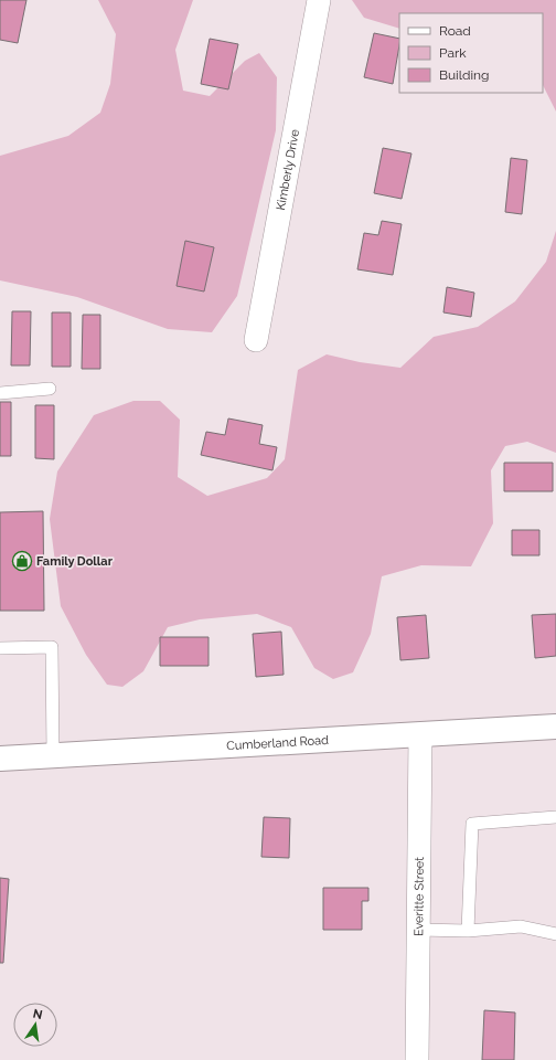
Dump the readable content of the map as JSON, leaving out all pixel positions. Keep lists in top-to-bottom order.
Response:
{
  "streets": {
    "main road": ["Cumberland Road"],
    "street": ["Kimberly Drive", "Everitte Street"]
  },
  "crossings": [
    ["Cumberland Road", "Everitte Street"]
  ],
  "places": {
    "shop": ["Family Dollar"]
  },
  "legend": ["Road", "Park", "Building"],
  "north": "top"
}
